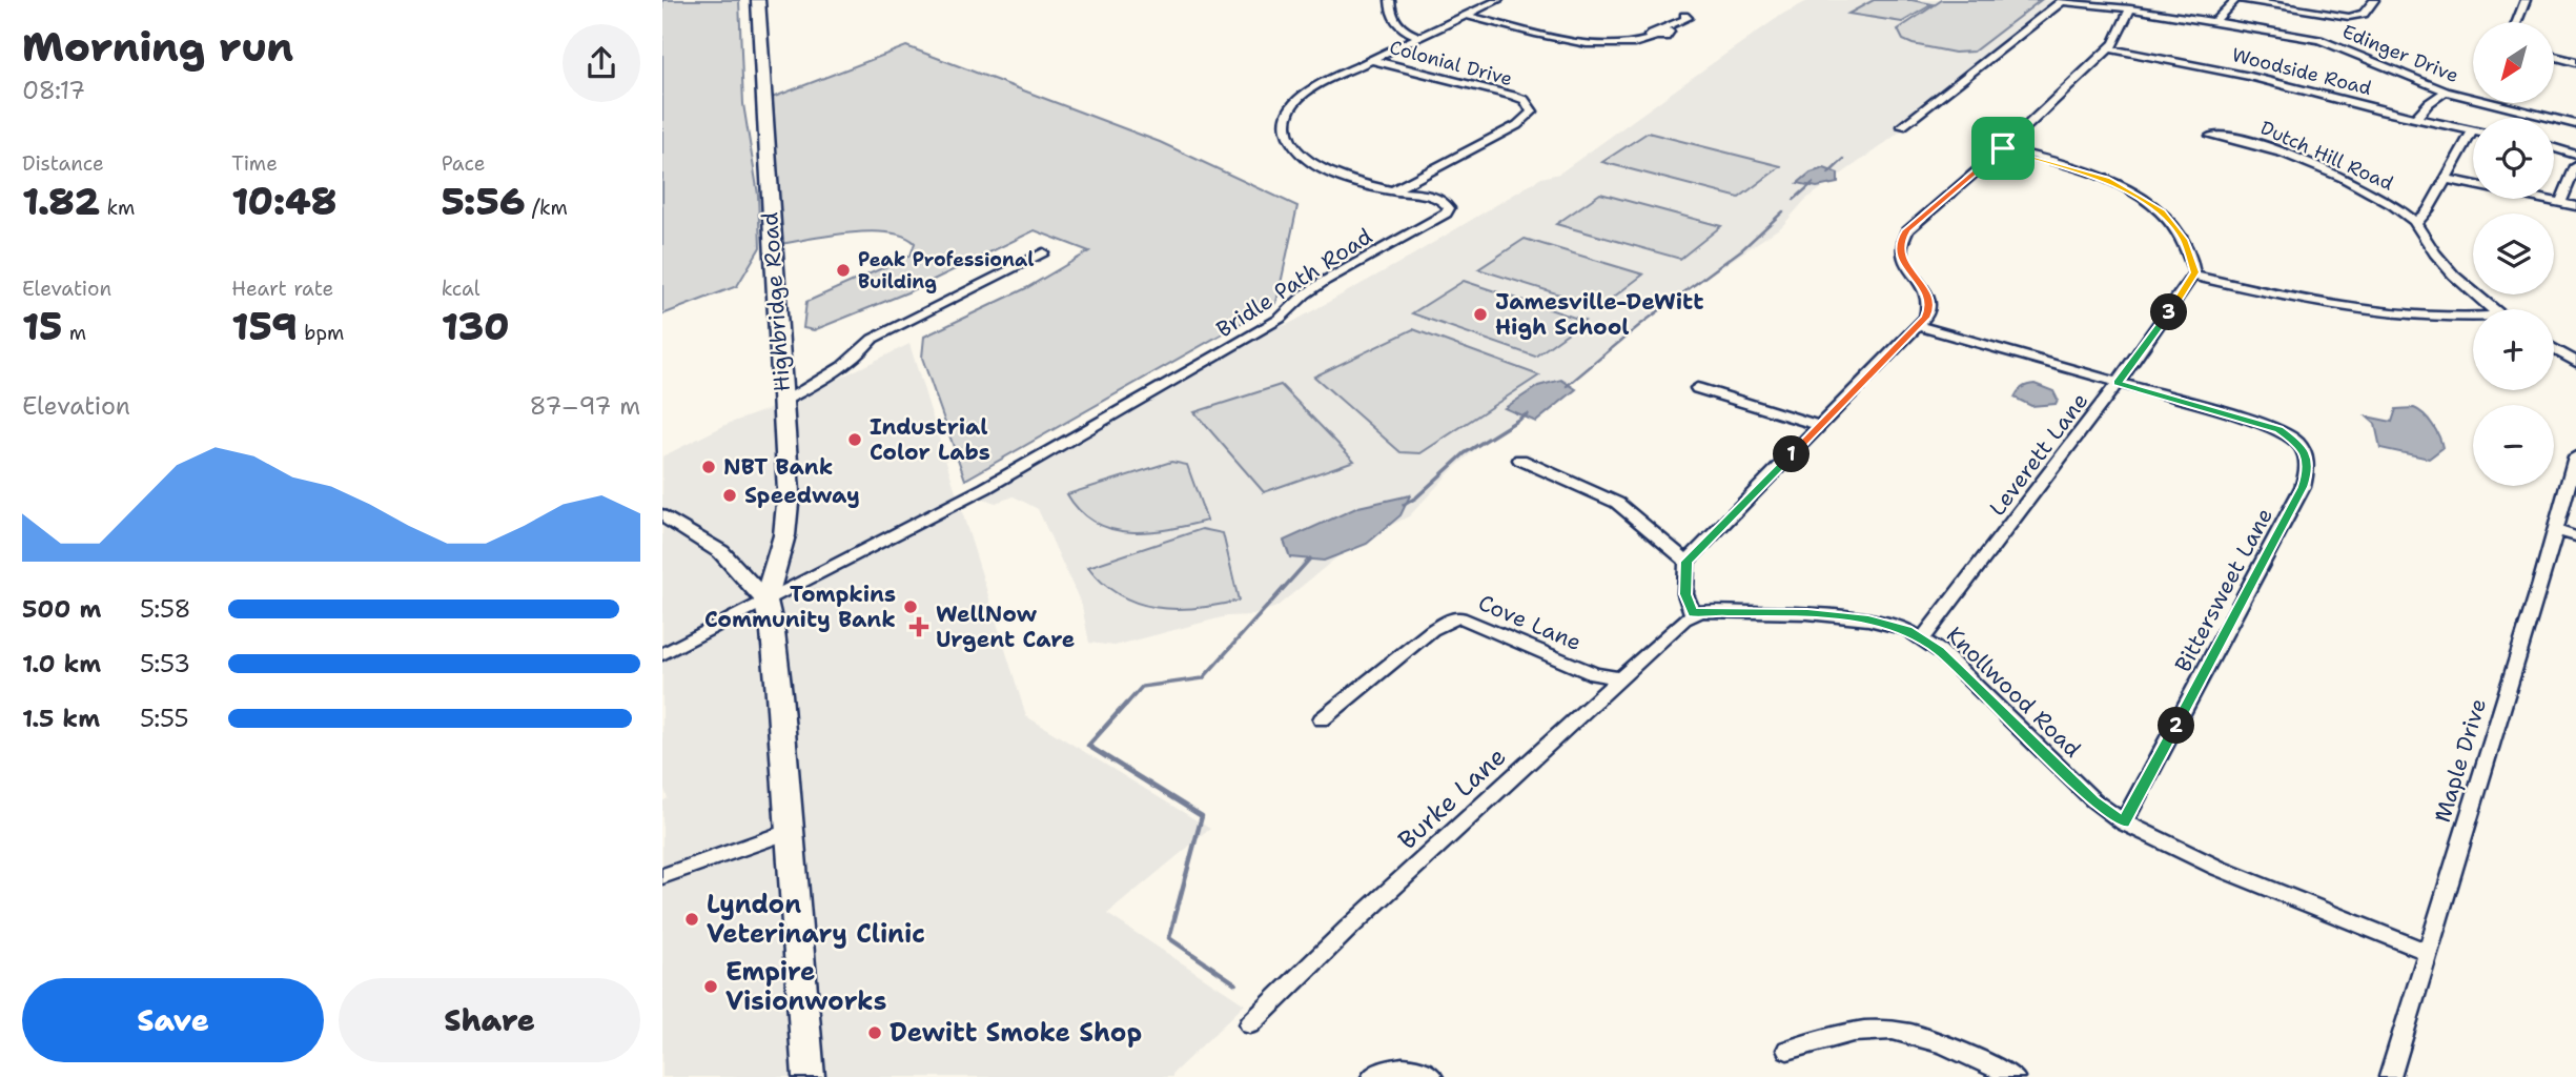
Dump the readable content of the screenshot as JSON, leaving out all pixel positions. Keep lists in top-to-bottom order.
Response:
{
  "streets": {
    "highway": ["Highbridge Road"],
    "street": [
      "Edinger Drive",
      "Colonial Drive",
      "Woodside Road",
      "Dutch Hill Road",
      "Bridle Path Road",
      "Leverett Lane",
      "Bittersweet Lane",
      "Cove Lane",
      "Knollwood Road",
      "Maple Drive",
      "Burke Lane"
    ]
  },
  "crossings": [
    ["Colonial Drive", "Bridle Path Road"],
    ["Bridle Path Road", "Highbridge Road"],
    ["Leverett Lane", "Bittersweet Lane"],
    ["Leverett Lane", "Knollwood Road"],
    ["Bittersweet Lane", "Knollwood Road"],
    ["Cove Lane", "Burke Lane"],
    ["Knollwood Road", "Maple Drive"],
    ["Knollwood Road", "Burke Lane"]
  ],
  "places": {
    "other": [
      "Peak Professional Building",
      "Jamesville-DeWitt High School",
      "Industrial Color Labs",
      "NBT Bank",
      "Speedway",
      "Tompkins Community Bank",
      "Lyndon Veterinary Clinic",
      "Empire Visionworks",
      "Dewitt Smoke Shop"
    ],
    "health": ["WellNow Urgent Care"]
  },
  "north": "bottom left",
  "page": {
    "heading": ["Morning run", "08:17"],
    "map_buttons": ["+", "−"],
    "stats": [
      ["Distance", "1.82 km"],
      ["Time", "10:48"],
      ["Pace", "5:56 /km"],
      ["Elevation", "15 m"],
      ["Heart rate", "159 bpm"],
      ["kcal", "130"]
    ],
    "pins": ["3", "1", "2"],
    "chart": ["Elevation", "87–97 m"],
    "list": [
      {
        "name": "500 m",
        "note": "5:58"
      },
      {
        "name": "1.0 km",
        "note": "5:53"
      },
      {
        "name": "1.5 km",
        "note": "5:55"
      }
    ],
    "buttons": ["Save", "Share"]
  }
}
